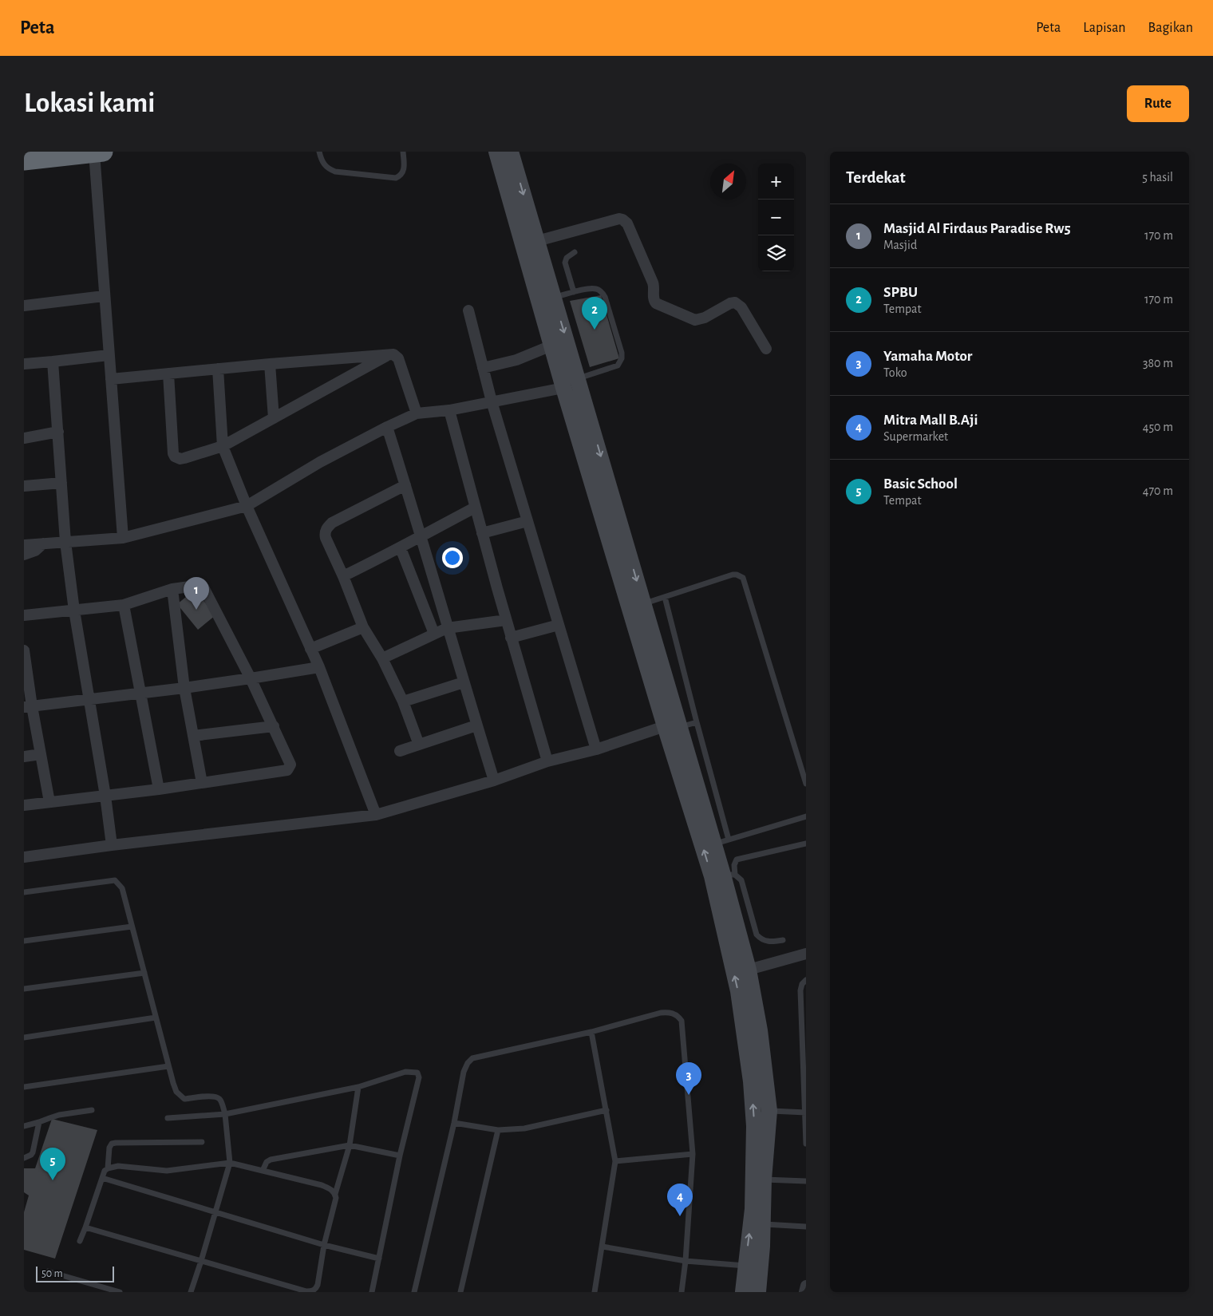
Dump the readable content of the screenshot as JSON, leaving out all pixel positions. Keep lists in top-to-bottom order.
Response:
{
  "scale_bar": "50 m",
  "north": "top right",
  "page": {
    "header": "Peta",
    "nav": ["Peta", "Lapisan", "Bagikan"],
    "buttons": "Rute",
    "title": "Lokasi kami",
    "heading": ["Terdekat", "5 hasil"],
    "map_buttons": ["+", "−"],
    "list": [
      {
        "mark": "1",
        "name": "Masjid Al Firdaus Paradise Rw5",
        "note": "Masjid",
        "value": "170 m"
      },
      {
        "mark": "2",
        "name": "SPBU",
        "note": "Tempat",
        "value": "170 m"
      },
      {
        "mark": "3",
        "name": "Yamaha Motor",
        "note": "Toko",
        "value": "380 m"
      },
      {
        "mark": "4",
        "name": "Mitra Mall B.Aji",
        "note": "Supermarket",
        "value": "450 m"
      },
      {
        "mark": "5",
        "name": "Basic School",
        "note": "Tempat",
        "value": "470 m"
      }
    ],
    "pins": [
      "2",
      "1",
      "3",
      "5",
      "4"
    ],
    "scale": "50 m"
  }
}
